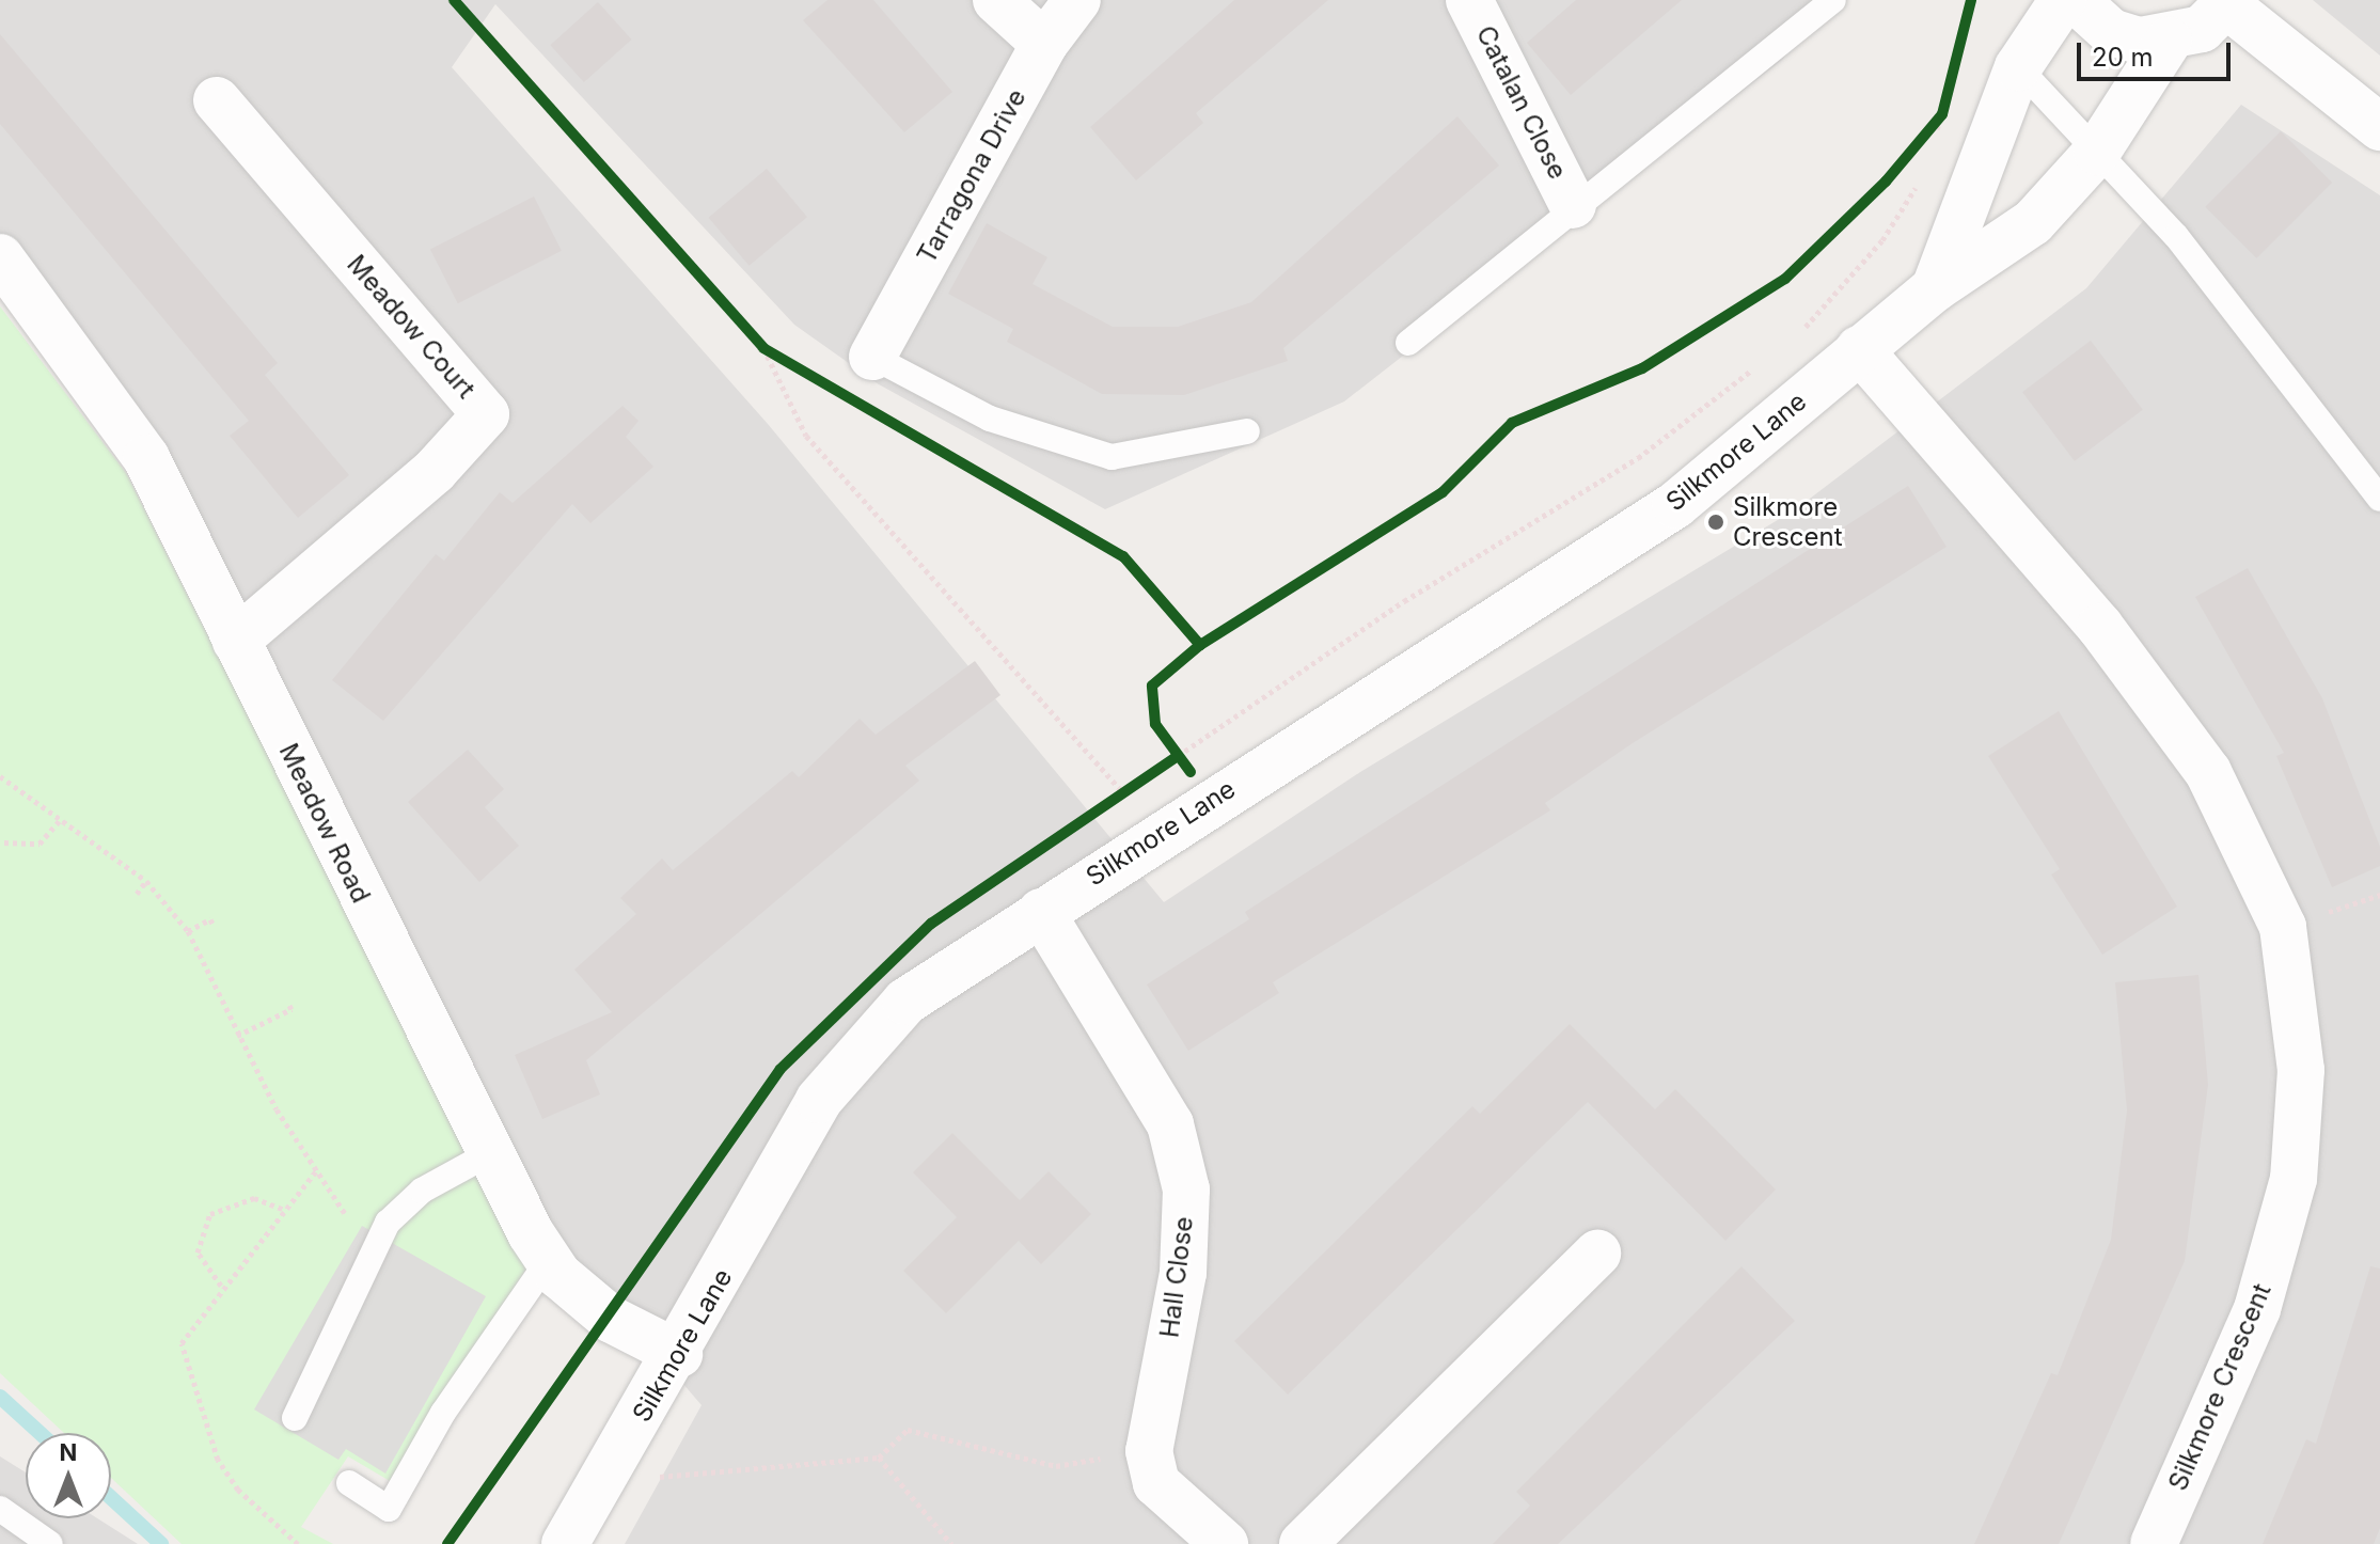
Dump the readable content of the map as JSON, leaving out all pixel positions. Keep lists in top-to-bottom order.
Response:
{
  "streets": {
    "street": [
      "Catalan Close",
      "Tarragona Drive",
      "Meadow Court",
      "Silkmore Lane",
      "Meadow Road",
      "Hall Close",
      "Silkmore Crescent"
    ]
  },
  "crossings": [
    ["Meadow Court", "Meadow Road"],
    ["Silkmore Lane", "Meadow Road"],
    ["Silkmore Lane", "Hall Close"],
    ["Silkmore Lane", "Silkmore Crescent"]
  ],
  "places": ["Silkmore Crescent"],
  "scale_bar": "20 m",
  "north": "top"
}
